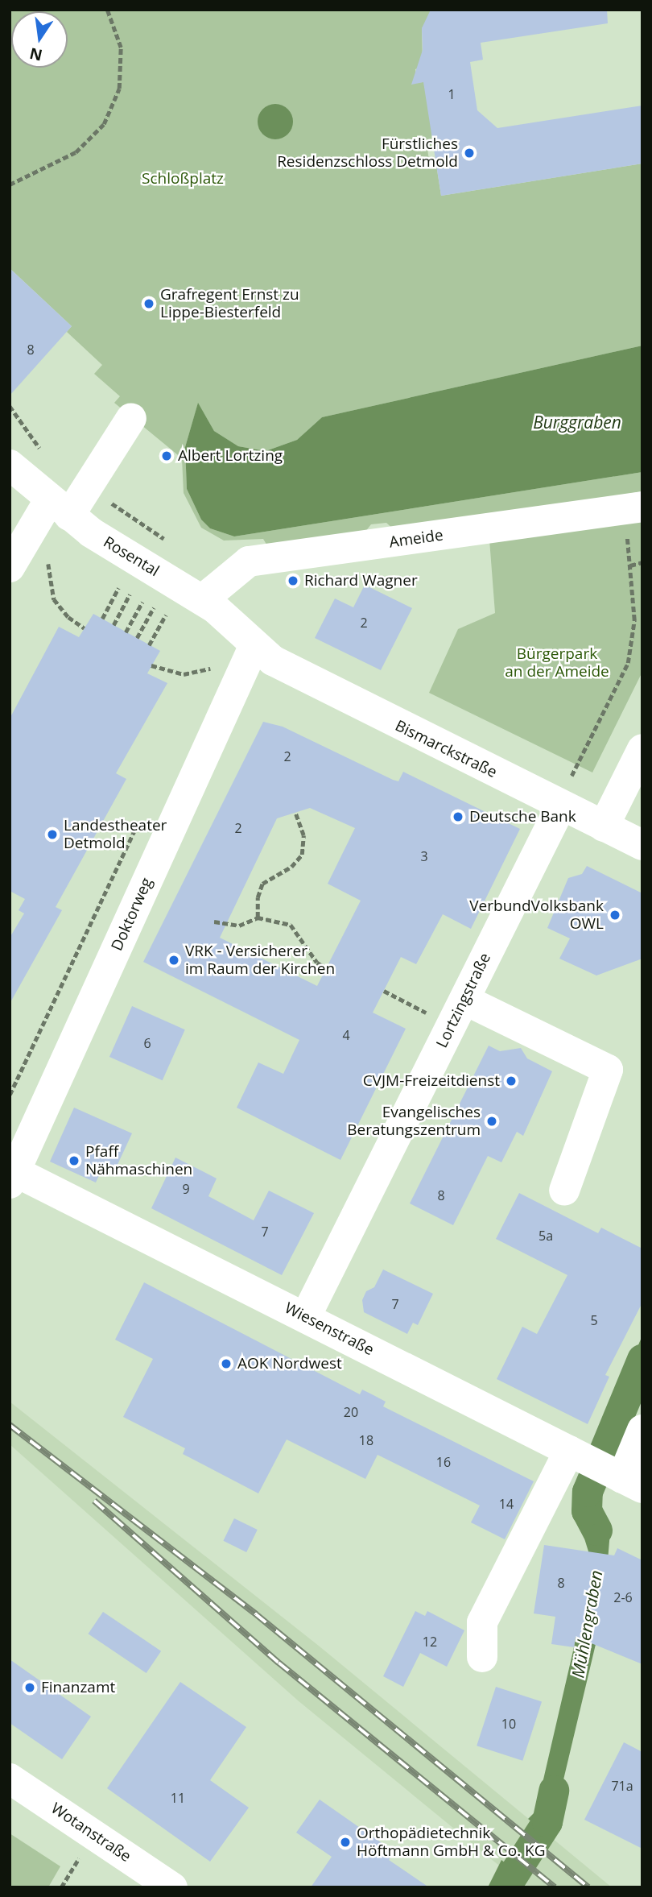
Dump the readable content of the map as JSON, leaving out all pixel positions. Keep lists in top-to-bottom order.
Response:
{
  "streets": {
    "street": [
      "Ameide",
      "Rosental",
      "Bismarckstraße",
      "Doktorweg",
      "Lortzingstraße",
      "Wiesenstraße",
      "Wotanstraße"
    ]
  },
  "crossings": [
    ["Ameide", "Rosental"],
    ["Rosental", "Bismarckstraße"],
    ["Rosental", "Doktorweg"],
    ["Bismarckstraße", "Doktorweg"],
    ["Bismarckstraße", "Lortzingstraße"],
    ["Doktorweg", "Wiesenstraße"],
    ["Lortzingstraße", "Wiesenstraße"]
  ],
  "water": ["Burggraben", "Mühlengraben"],
  "parks": ["Schloßplatz", "Bürgerpark an der Ameide"],
  "places": [
    "Fürstliches Residenzschloss Detmold",
    "Grafregent Ernst zu Lippe-Biesterfeld",
    "Albert Lortzing",
    "Richard Wagner",
    "Deutsche Bank",
    "Landestheater Detmold",
    "VerbundVolksbank OWL",
    "VRK - Versicherer im Raum der Kirchen",
    "CVJM-Freizeitdienst",
    "Evangelisches Beratungszentrum",
    "Pfaff Nähmaschinen",
    "AOK Nordwest",
    "Finanzamt",
    "Orthopädietechnik Höftmann GmbH & Co. KG"
  ],
  "house_numbers": [
    "1",
    "8",
    "2",
    "2",
    "2",
    "3",
    "4",
    "6",
    "9",
    "8",
    "7",
    "5a",
    "7",
    "5",
    "20",
    "18",
    "16",
    "14",
    "8",
    "2-6",
    "12",
    "10",
    "71a",
    "11"
  ],
  "north": "bottom"
}
